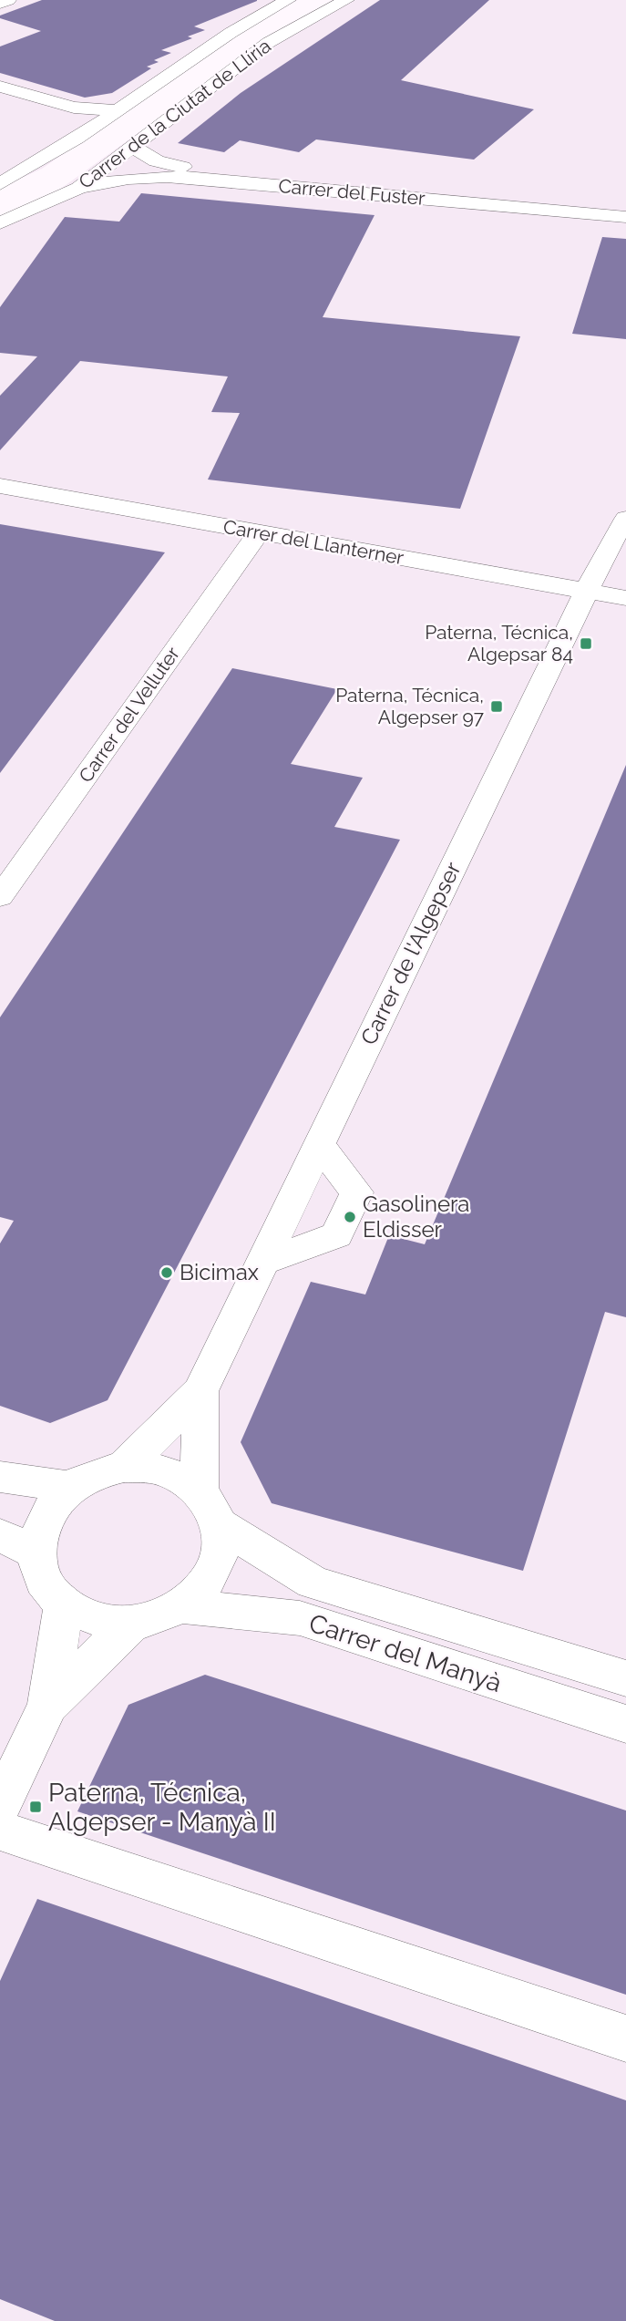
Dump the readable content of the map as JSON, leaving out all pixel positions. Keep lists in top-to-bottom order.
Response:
{
  "streets": {
    "street": [
      "Carrer de la Ciutat de Llíria",
      "Carrer del Fuster",
      "Carrer del Llanterner",
      "Carrer del Velluter",
      "Carrer de l'Algepser",
      "Carrer del Manyà"
    ]
  },
  "crossings": [
    ["Carrer de la Ciutat de Llíria", "Carrer del Fuster"],
    ["Carrer del Llanterner", "Carrer del Velluter"],
    ["Carrer del Llanterner", "Carrer de l'Algepser"]
  ],
  "places": {
    "transit": ["Paterna, Técnica, Algepsar 84", "Paterna, Técnica, Algepser 97", "Paterna, Técnica, Algepser - Manyà II"],
    "other": ["Gasolinera Eldisser", "Bicimax"]
  }
}
